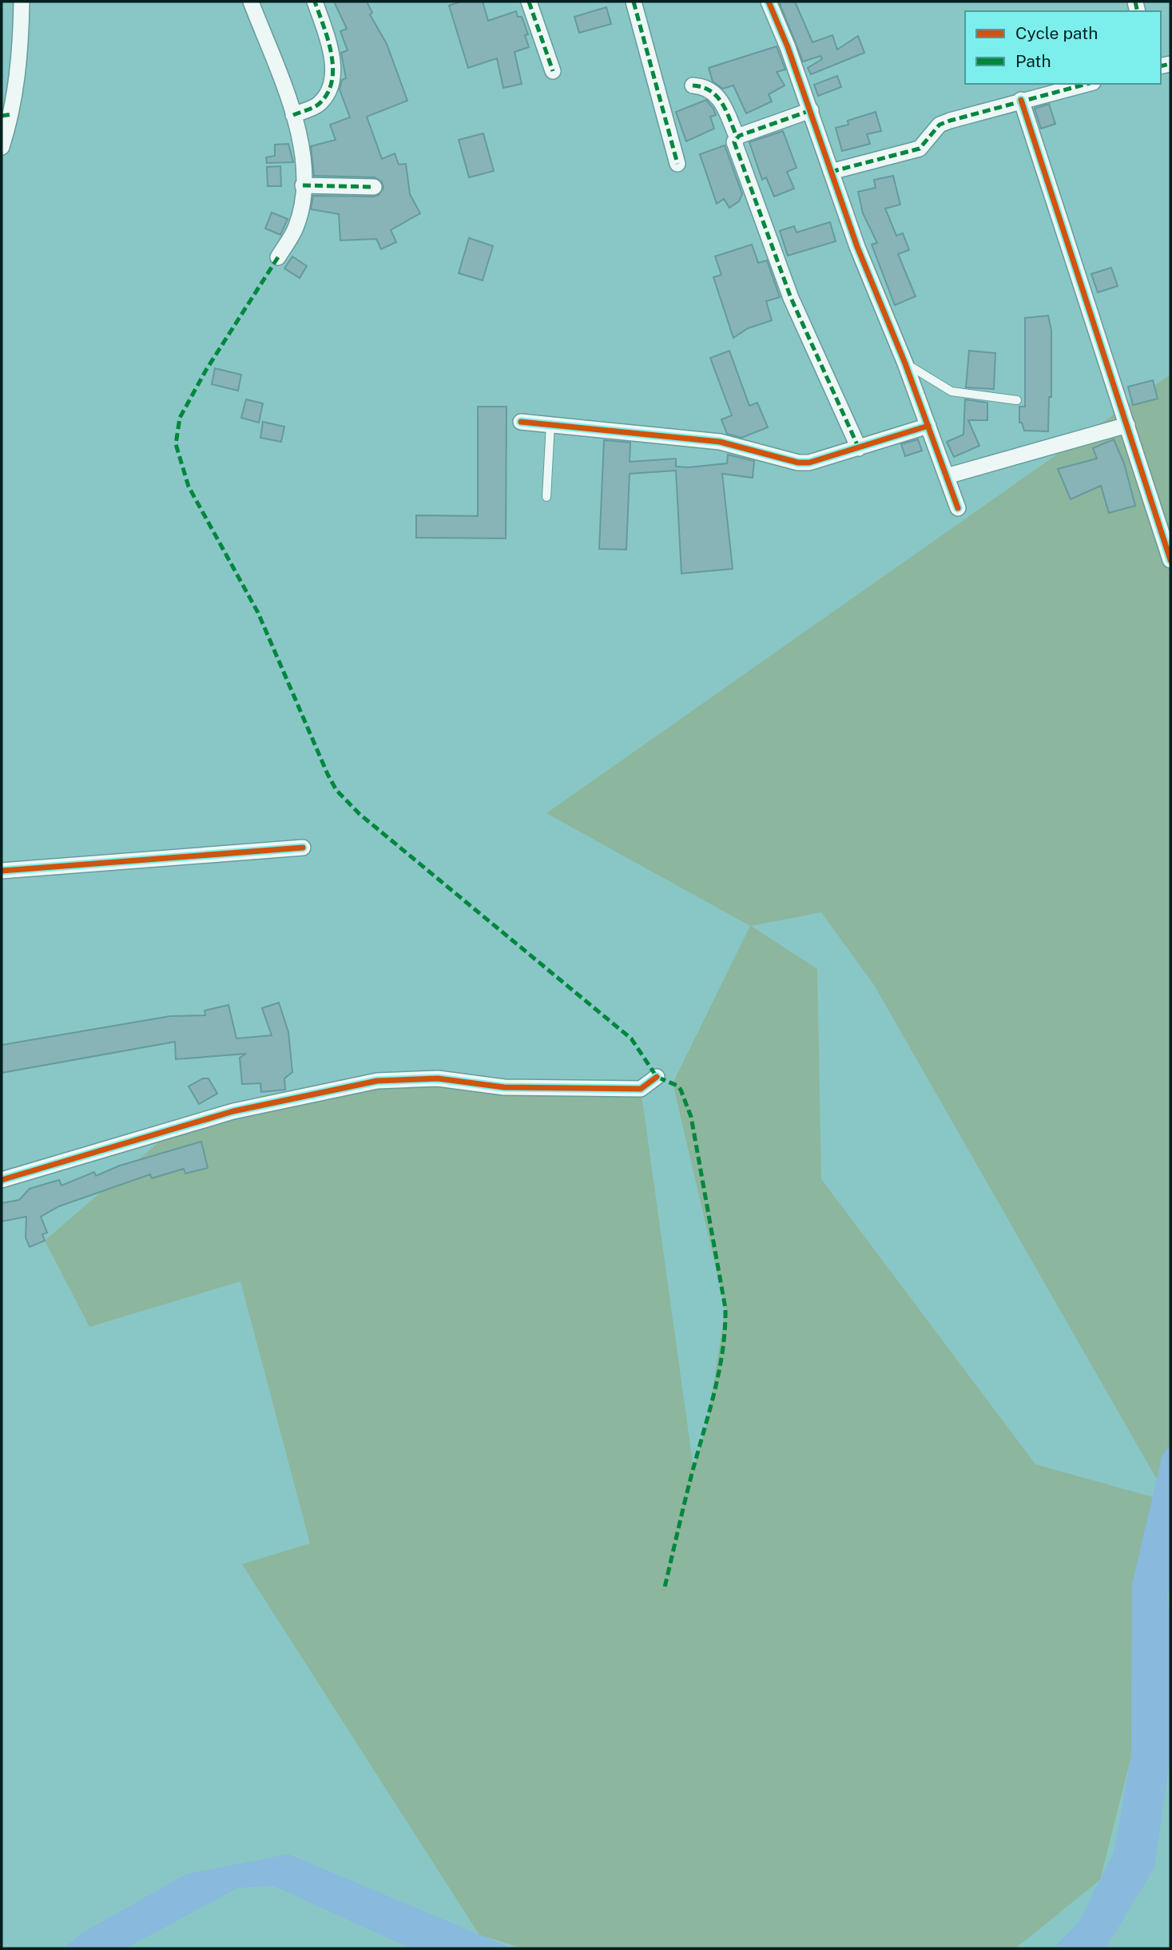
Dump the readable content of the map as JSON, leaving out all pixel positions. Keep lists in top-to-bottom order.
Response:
{
  "legend": ["Cycle path", "Path"]
}
